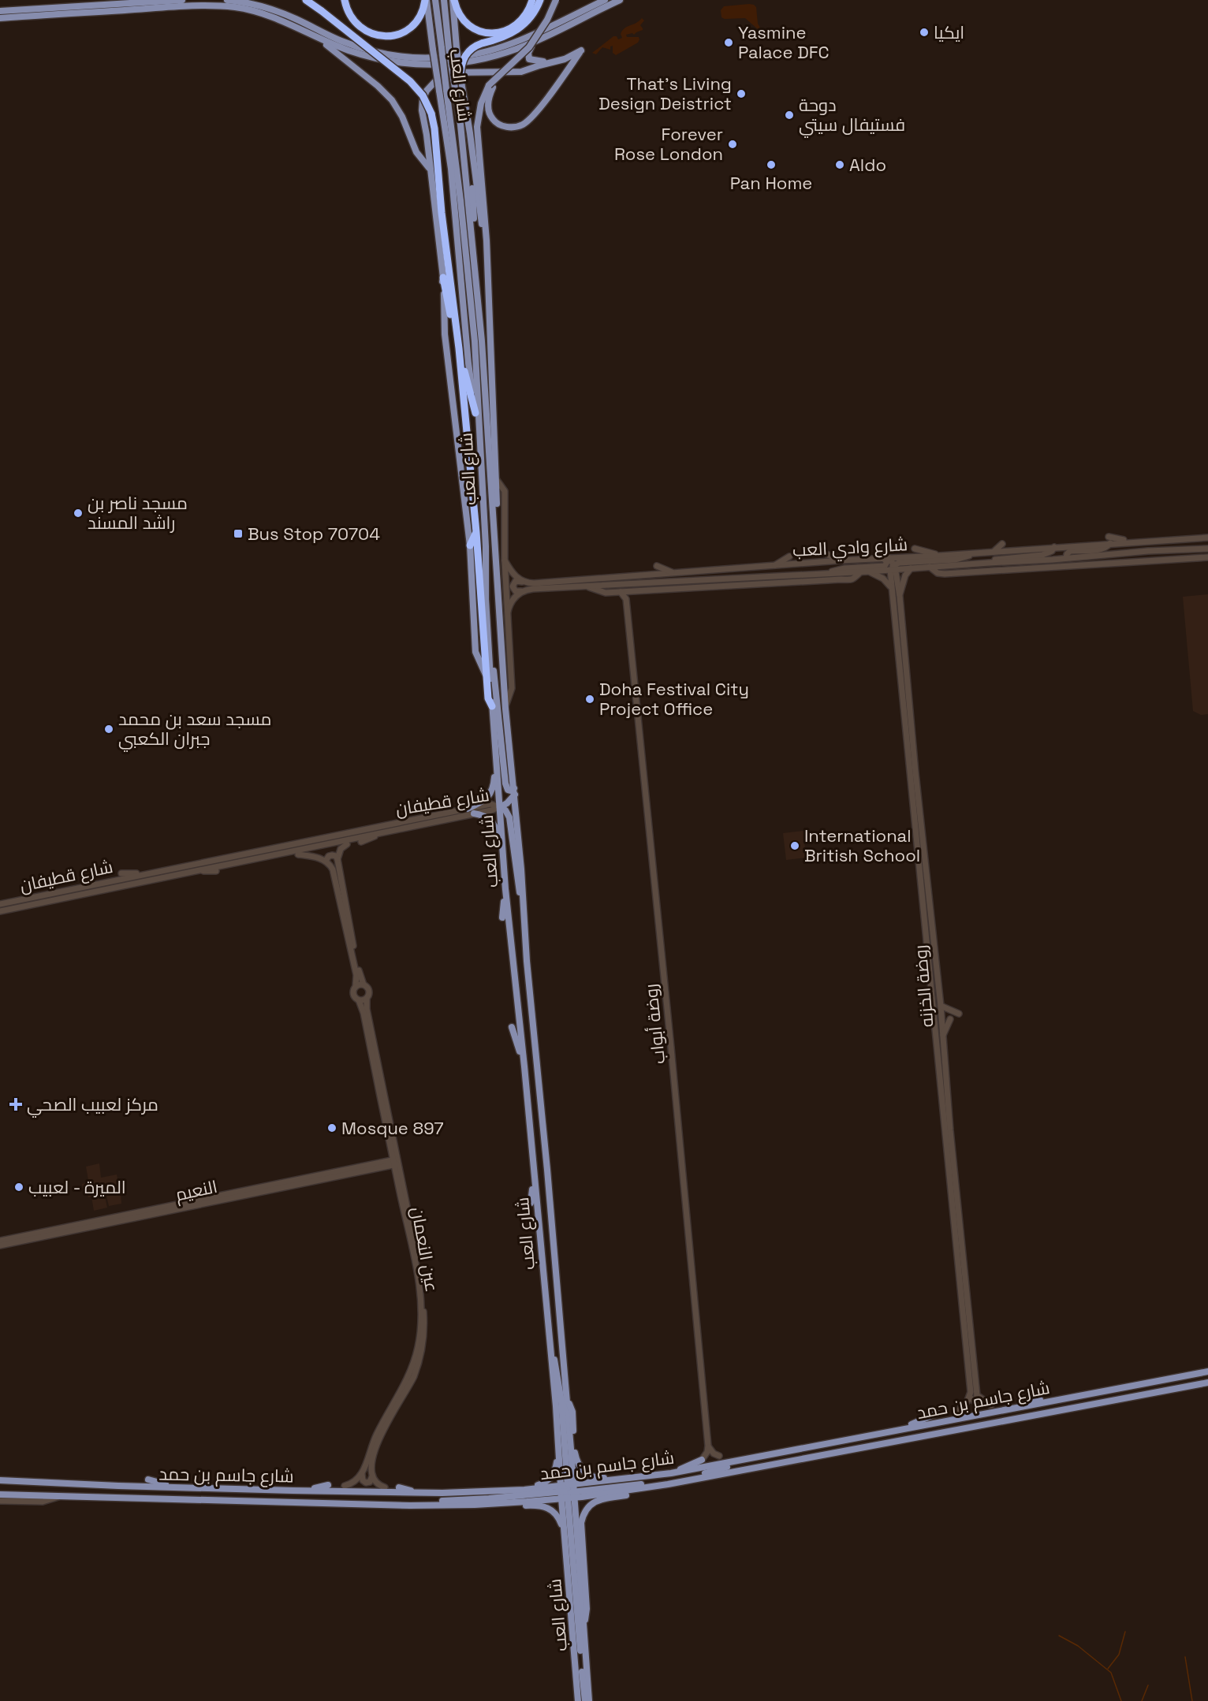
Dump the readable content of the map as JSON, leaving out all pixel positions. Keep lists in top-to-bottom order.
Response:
{
  "streets": {
    "main road": ["شارع العب", "شارع جاسم بن حمد"],
    "street": [
      "شارع وادي العب",
      "شارع قطيفان",
      "روضة الخزنه",
      "روضة أبواب",
      "النعيم",
      "عين النعمان"
    ]
  },
  "crossings": [
    ["شارع العب", "شارع قطيفان"],
    ["شارع العب", "شارع جاسم بن حمد"],
    ["شارع وادي العب", "روضة الخزنه"],
    ["النعيم", "عين النعمان"]
  ],
  "places": {
    "other": [
      "ايكيا",
      "Yasmine Palace DFC",
      "That's Living Design Deistrict",
      "دوحة فستيفال سيتي",
      "Forever Rose London",
      "Pan Home",
      "Aldo",
      "مسجد ناصر بن راشد المسند",
      "Doha Festival City Project Office",
      "مسجد سعد بن محمد جبران الكعبي",
      "International British School",
      "Mosque 897",
      "الميرة - لعبيب"
    ],
    "transit": ["Bus Stop 70704"],
    "health": ["مركز لعبيب الصحي"]
  }
}
